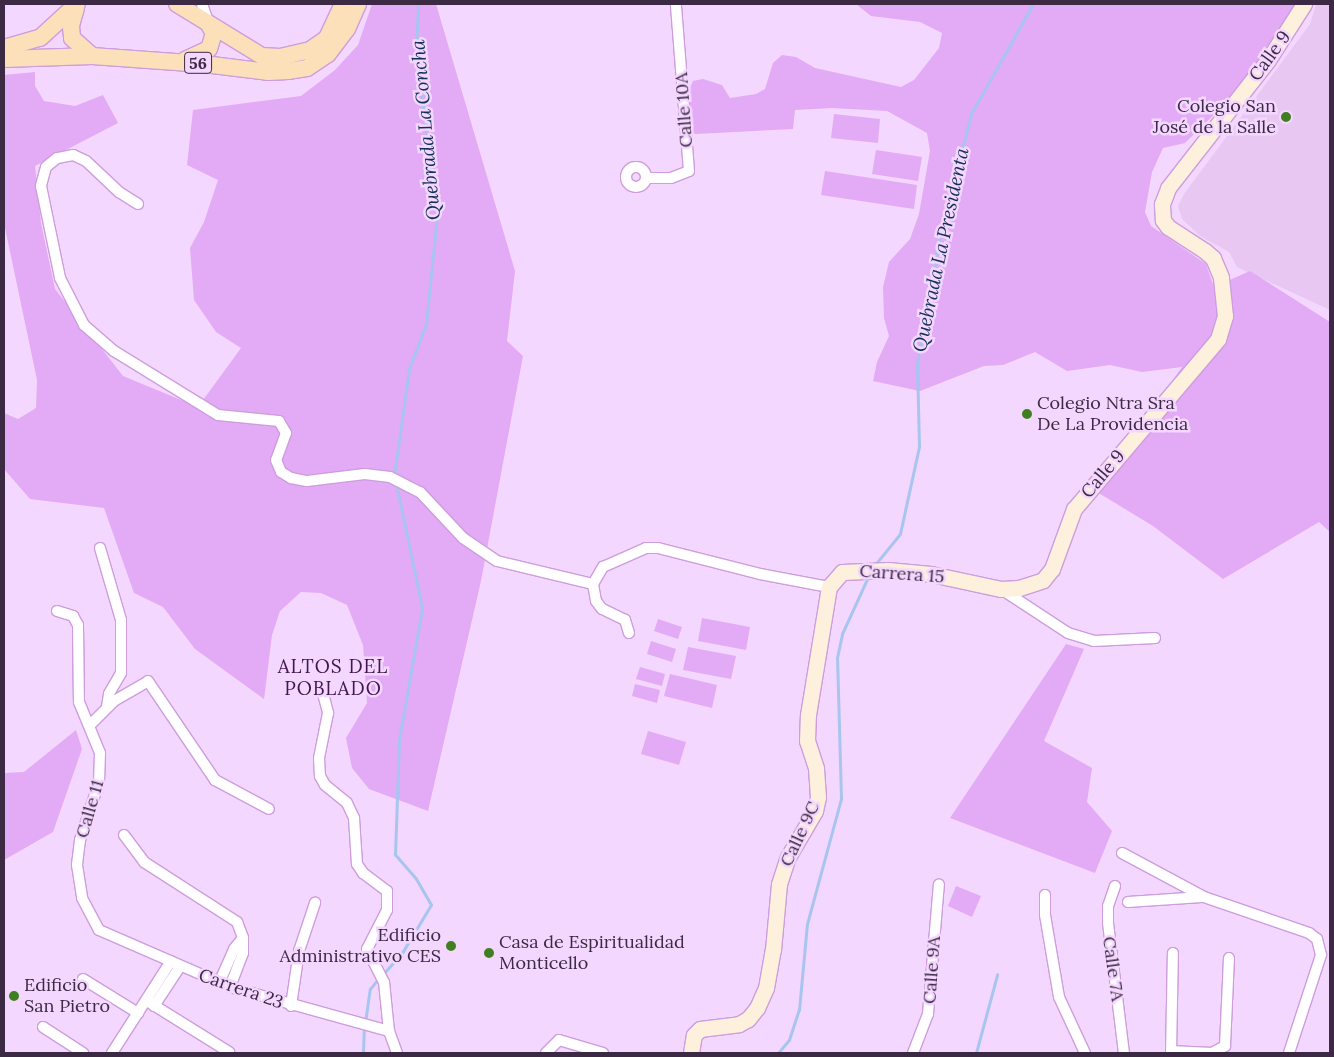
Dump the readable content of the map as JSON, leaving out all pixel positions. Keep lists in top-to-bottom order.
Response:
{
  "streets": {
    "main road": ["56"],
    "street": [
      "Calle 9",
      "Calle 10A",
      "Carrera 15",
      "Calle 11",
      "Calle 9C",
      "Calle 7A",
      "Calle 9A",
      "Carrera 23"
    ]
  },
  "crossings": [
    ["Calle 9", "Carrera 15"],
    ["Carrera 15", "Calle 9C"],
    ["Calle 11", "Carrera 23"]
  ],
  "districts": ["ALTOS DEL POBLADO"],
  "water": ["Quebrada La Concha", "Quebrada La Presidenta"],
  "places": [
    "Colegio San José de la Salle",
    "Colegio Ntra Sra De La Providencia",
    "Edificio Administrativo CES",
    "Casa de Espiritualidad Monticello",
    "Edificio San Pietro"
  ]
}
